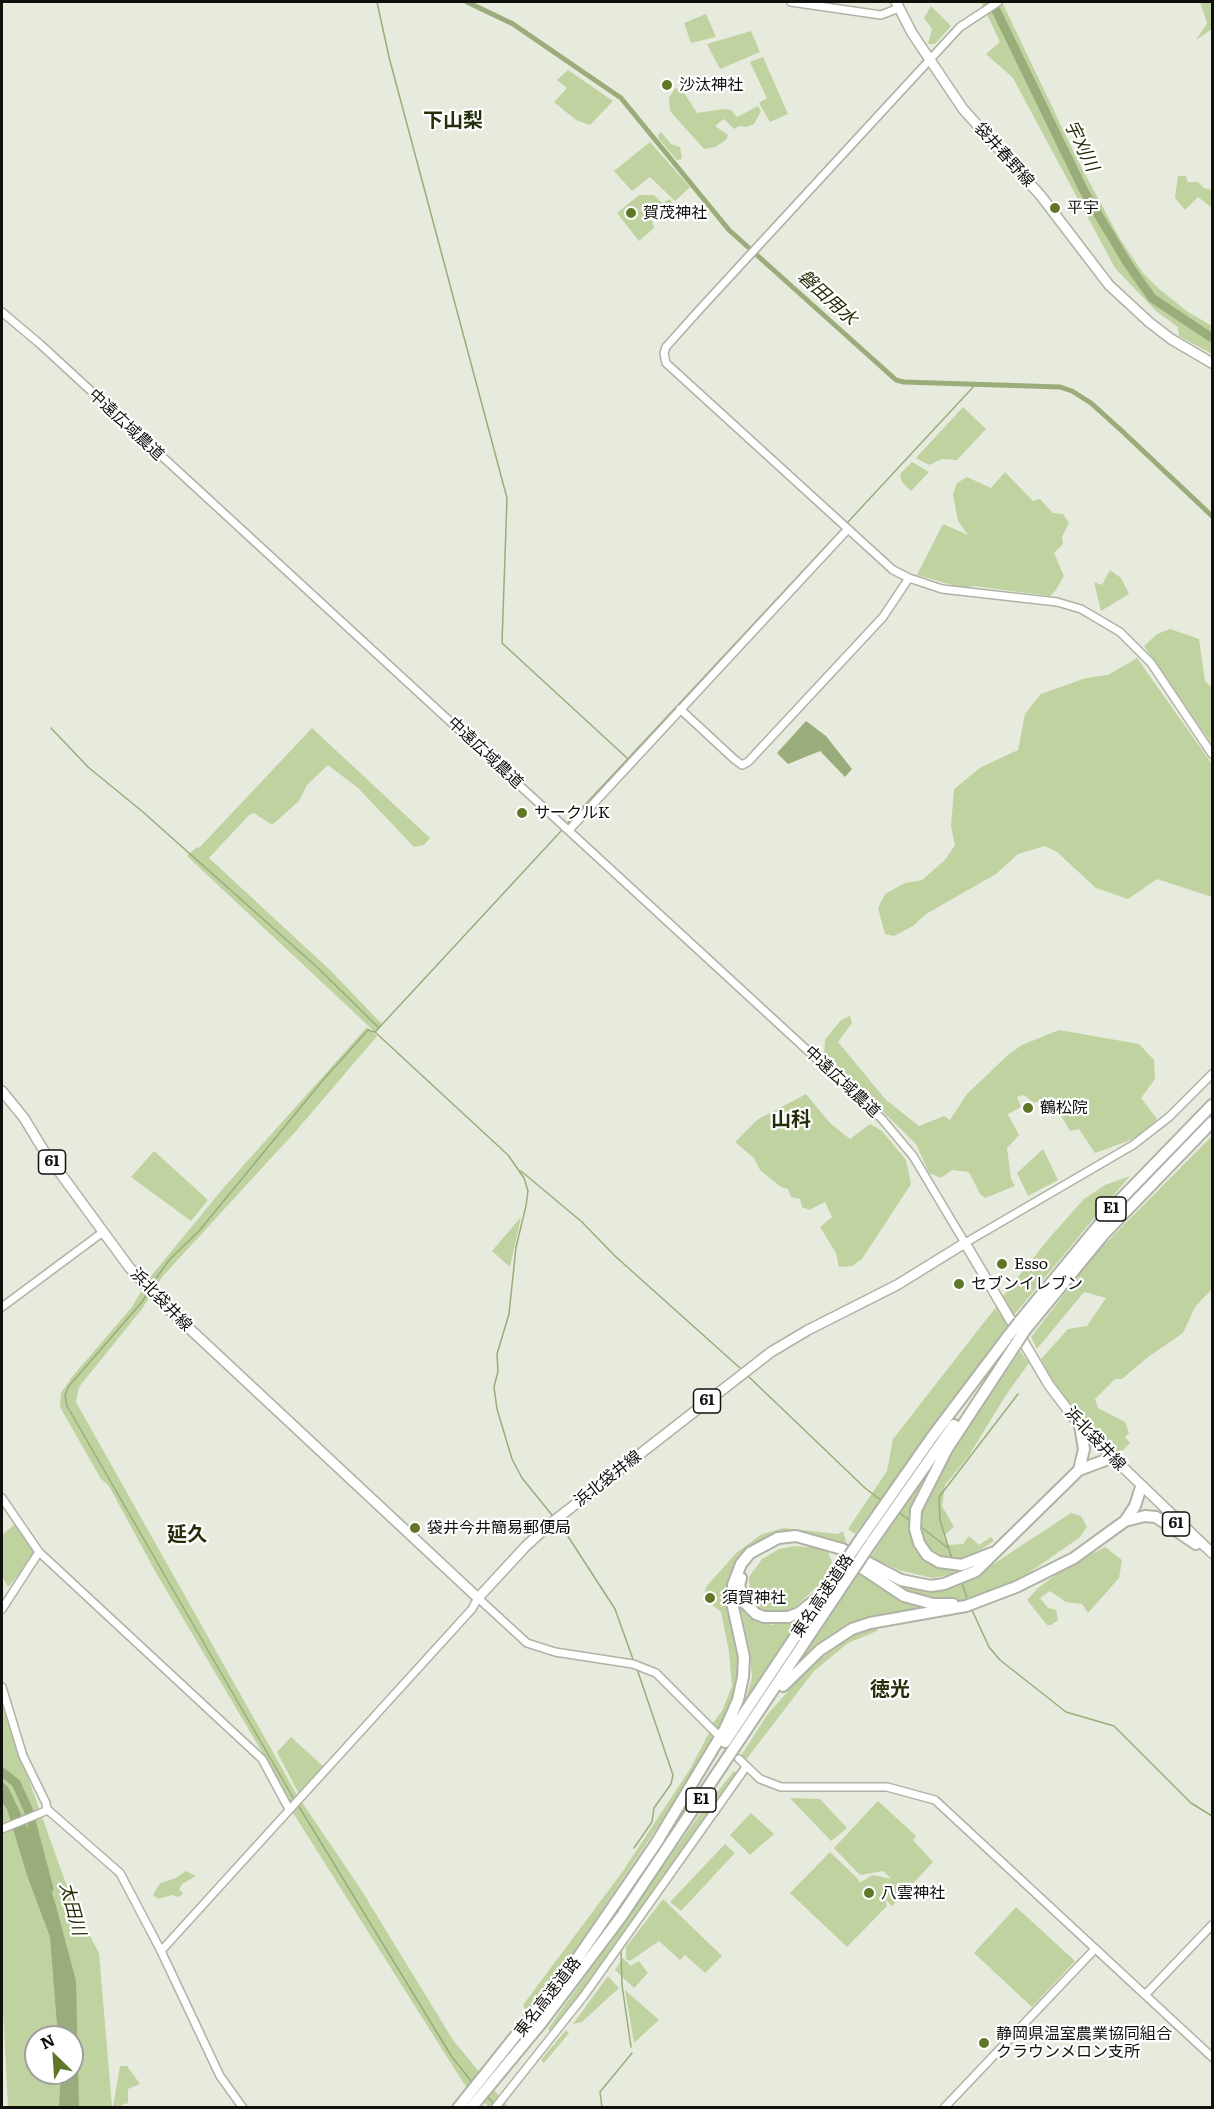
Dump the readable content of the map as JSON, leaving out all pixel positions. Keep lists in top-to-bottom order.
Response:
{
  "streets": {
    "highway": ["E1", "東名高速道路"],
    "main road": ["袋井春野線", "61", "浜北袋井線"],
    "street": ["中遠広域農道"]
  },
  "crossings": [
    ["中遠広域農道", "浜北袋井線"]
  ],
  "districts": [
    "下山梨",
    "山科",
    "延久",
    "徳光"
  ],
  "water": ["宇刈川", "磐田用水", "太田川"],
  "places": [
    "沙汰神社",
    "平宇",
    "賀茂神社",
    "サークルK",
    "鶴松院",
    "Esso",
    "セブンイレブン",
    "袋井今井簡易郵便局",
    "須賀神社",
    "八雲神社",
    "静岡県温室農業協同組合 クラウンメロン支所"
  ],
  "north": "top left"
}
